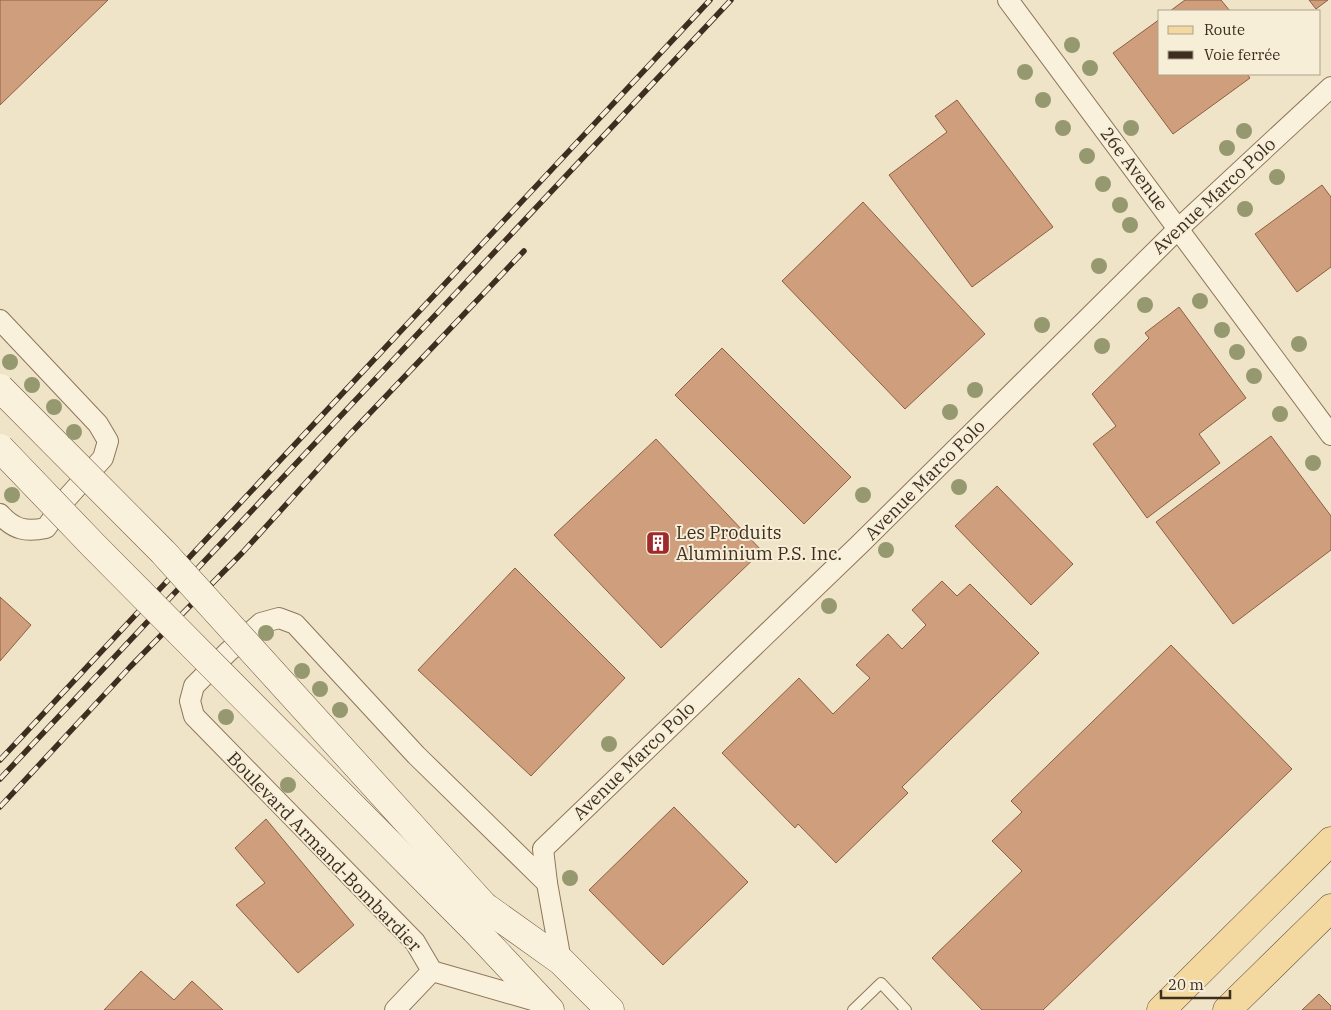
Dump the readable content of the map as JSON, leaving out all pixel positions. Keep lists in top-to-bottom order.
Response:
{
  "streets": {
    "street": ["26e Avenue", "Avenue Marco Polo", "Boulevard Armand-Bombardier"]
  },
  "crossings": [
    ["26e Avenue", "Avenue Marco Polo"],
    ["Avenue Marco Polo", "Boulevard Armand-Bombardier"]
  ],
  "places": {
    "building": ["Les Produits Aluminium P.S. Inc."]
  },
  "legend": ["Route", "Voie ferrée"],
  "scale_bar": "20 m"
}
